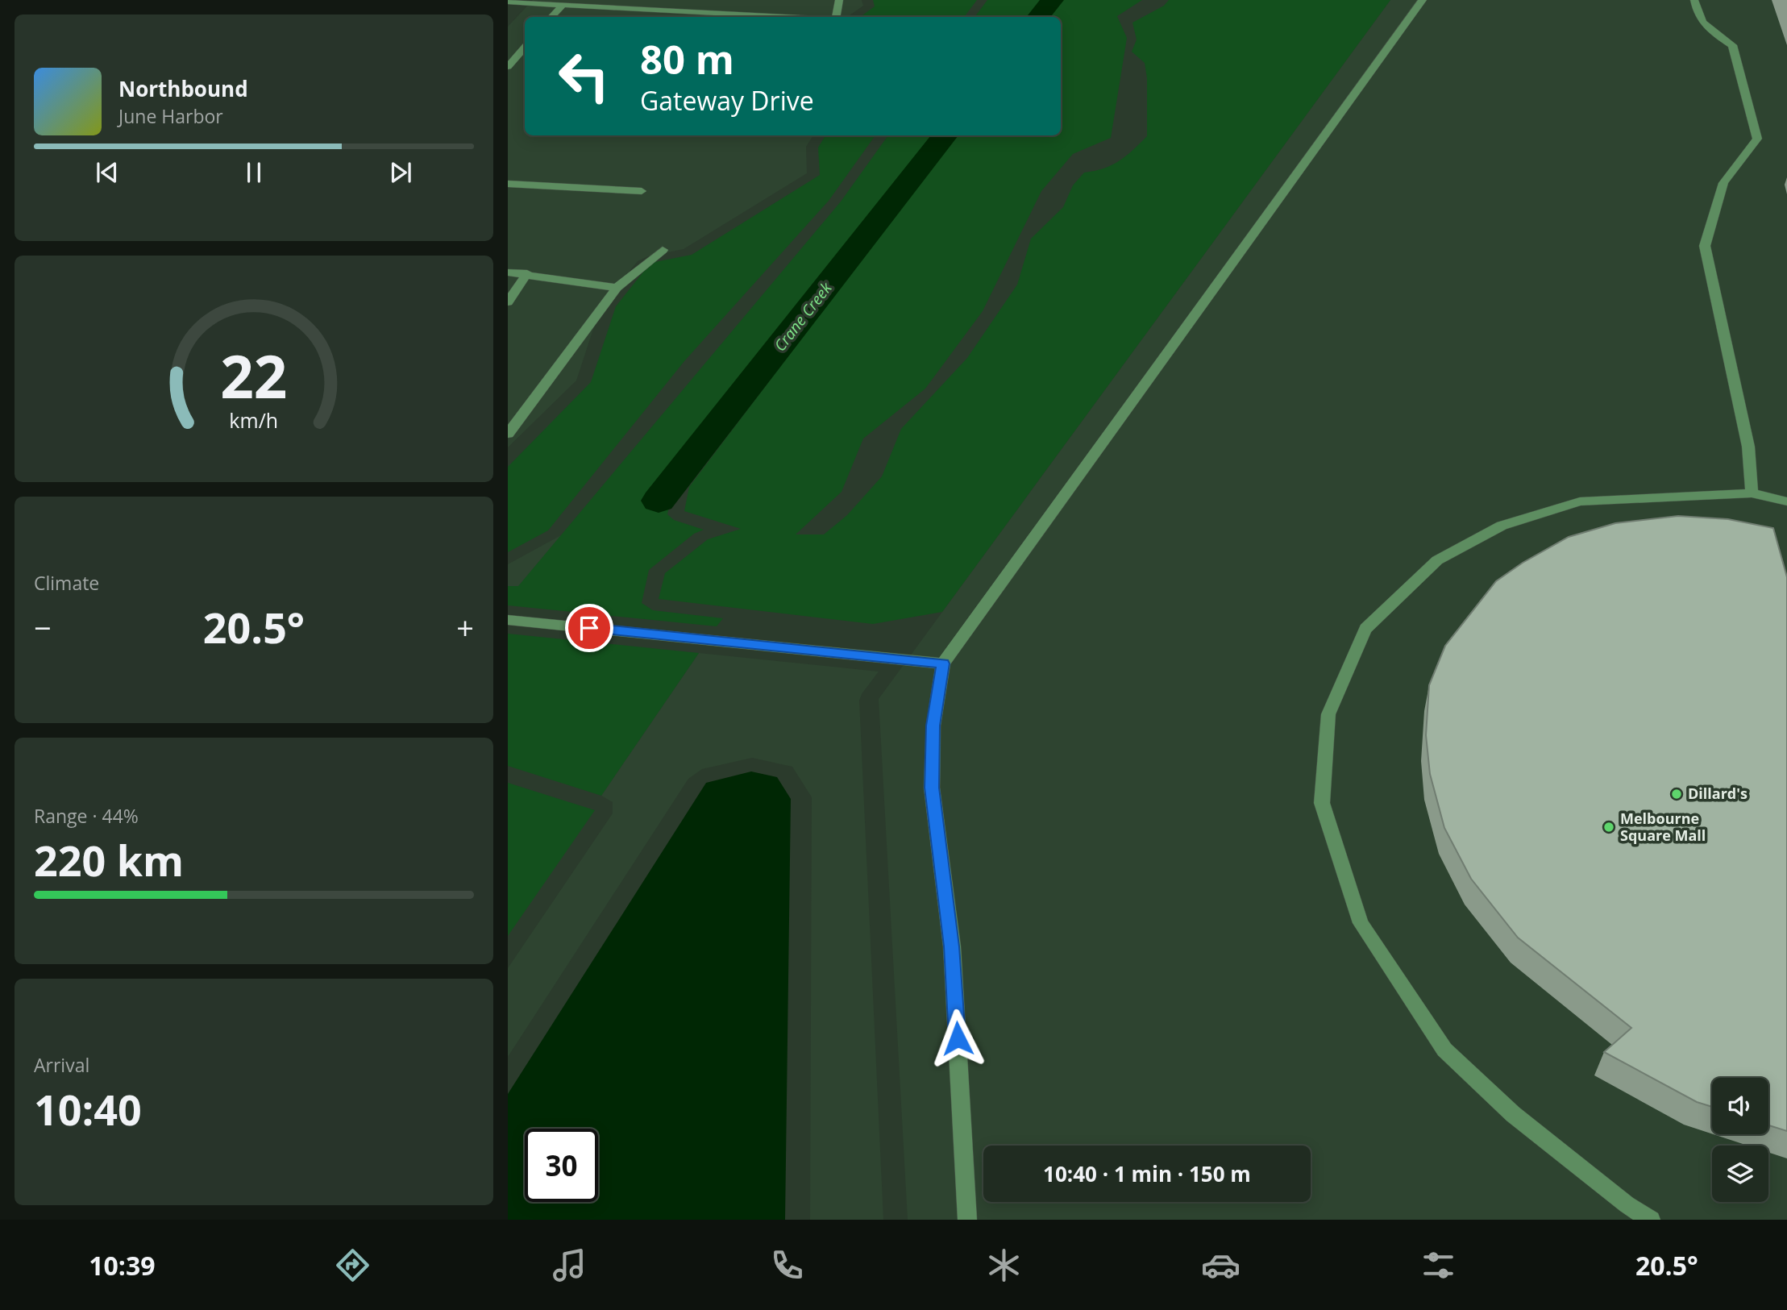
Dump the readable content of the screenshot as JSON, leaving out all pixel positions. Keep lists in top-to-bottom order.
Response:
{
  "water": ["Crane Creek"],
  "places": ["Dillard's", "Melbourne Square Mall"],
  "page": {
    "turn": ["80 m", "Gateway Drive"],
    "song": ["Northbound", "June Harbor"],
    "tile": [
      "Climate",
      ["Range · 44%", "220 km"],
      ["Arrival", "10:40"]
    ],
    "heat": ["−", "20.5°", "+"],
    "limit": "30",
    "trip": "10:40 · 1 min · 150 m",
    "tabs": ["10:39", "20.5°"],
    "gauge": ["22", "km/h"]
  }
}
